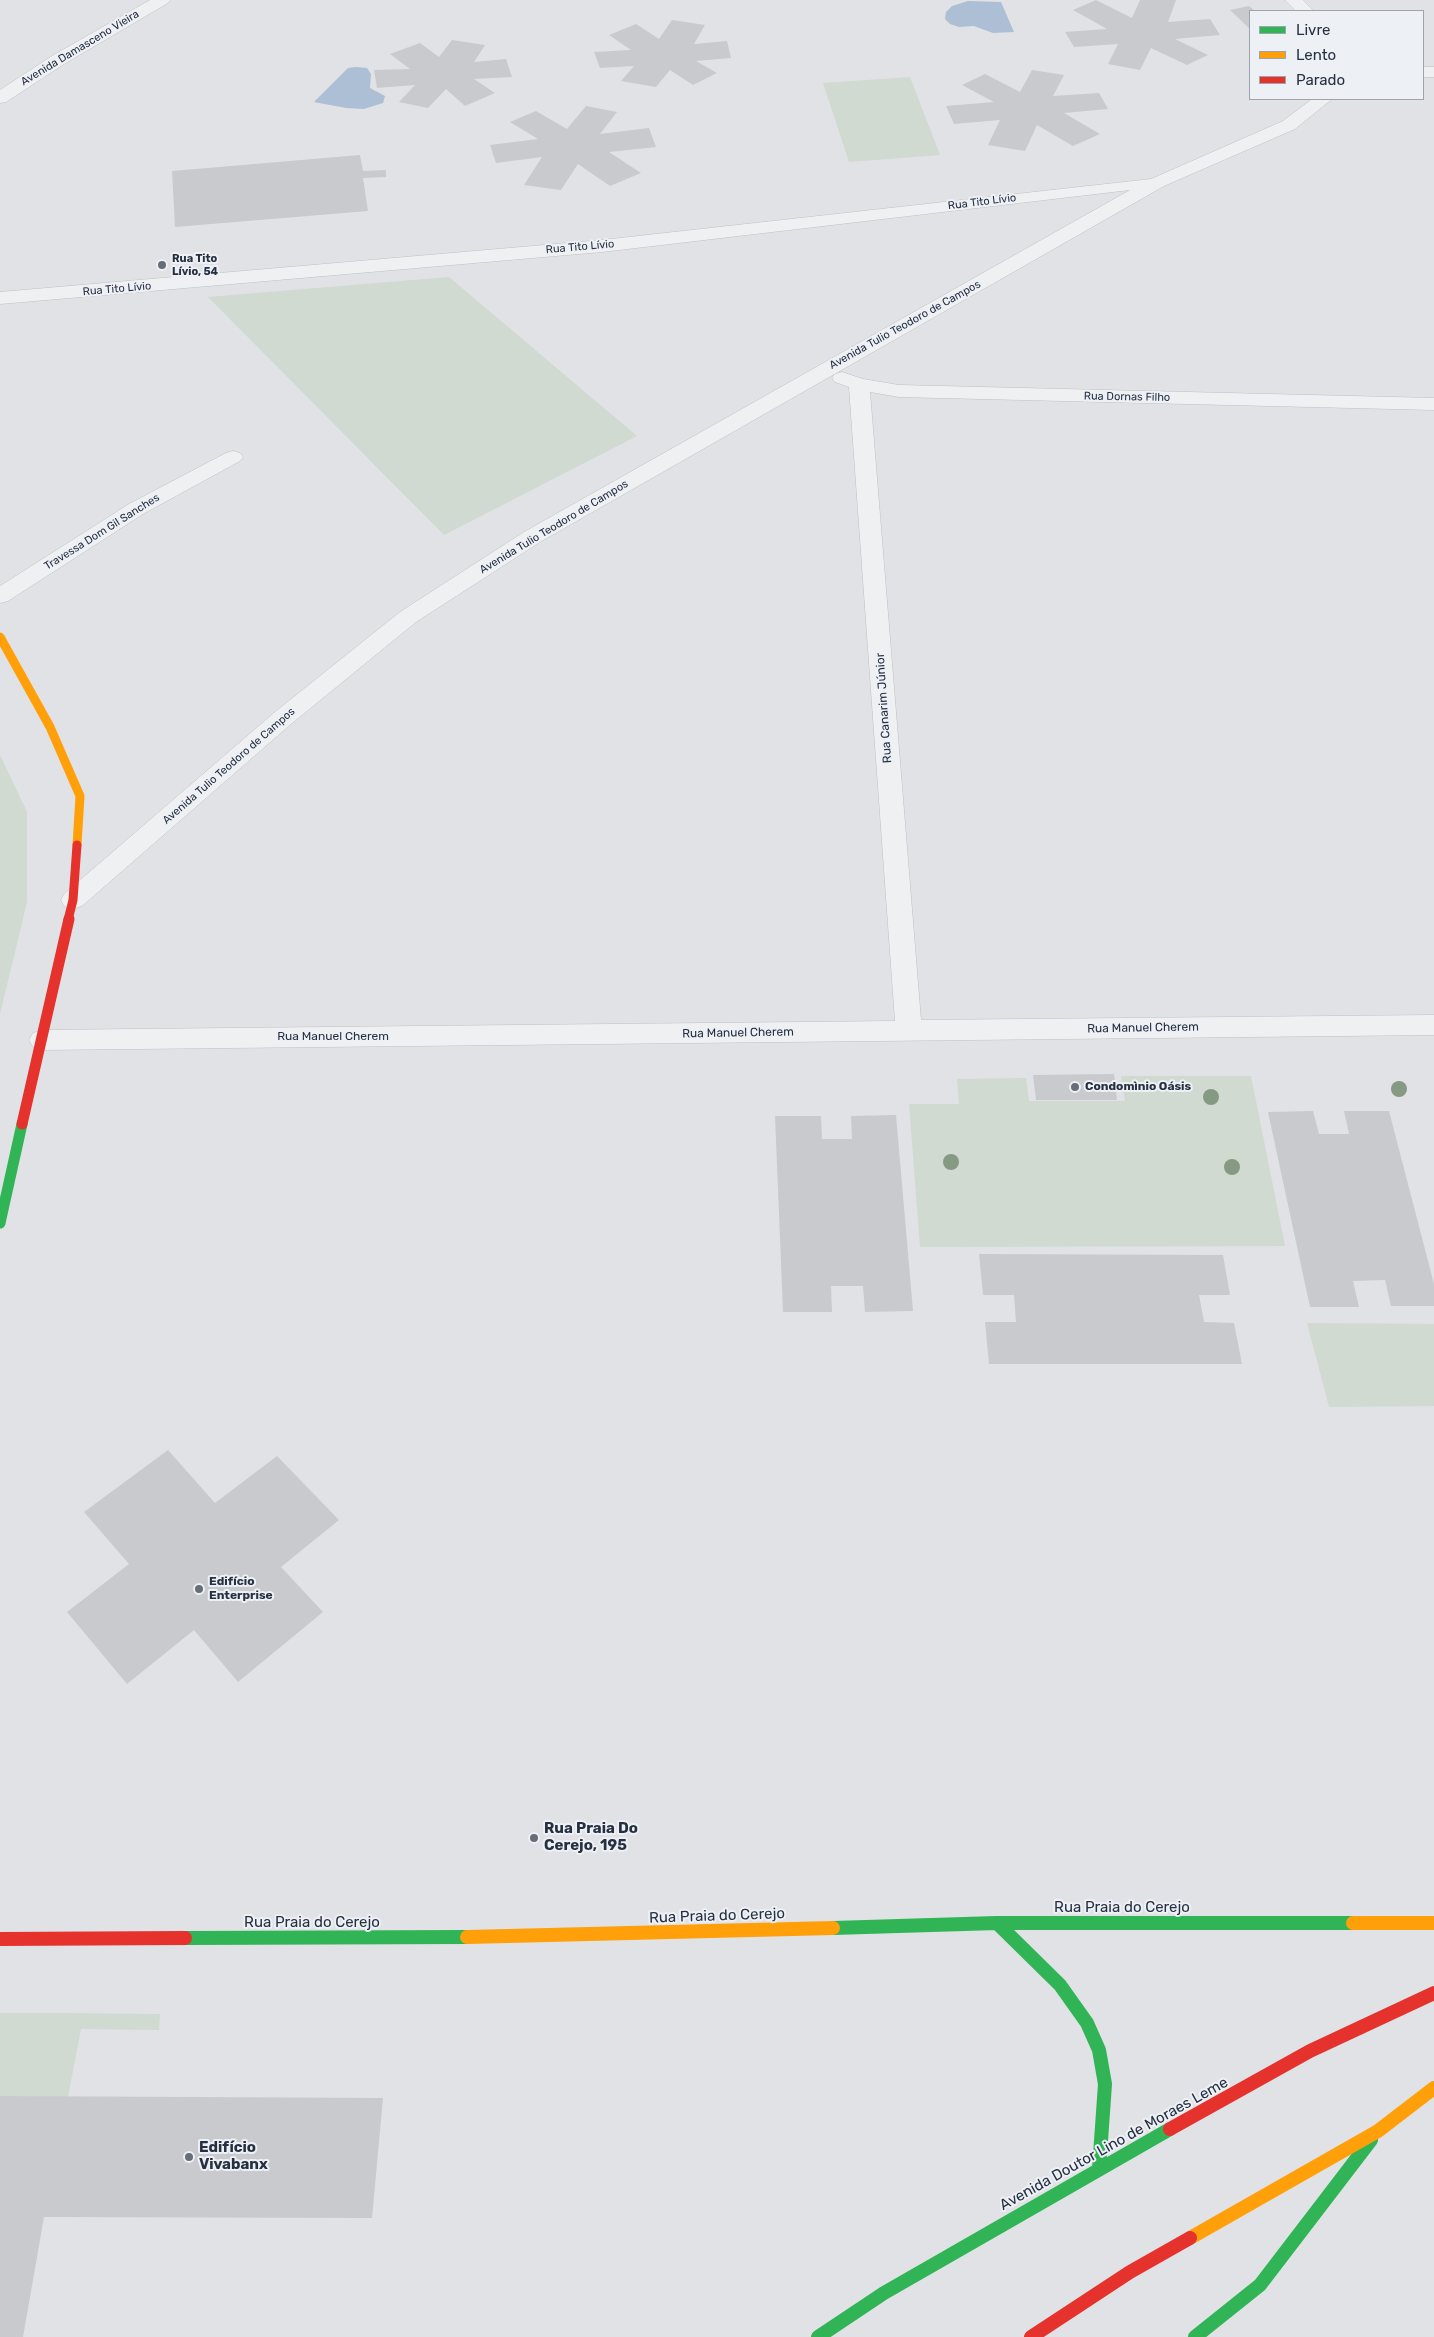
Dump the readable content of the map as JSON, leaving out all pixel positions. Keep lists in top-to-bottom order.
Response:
{
  "streets": {
    "street": [
      "Avenida Damasceno Vieira",
      "Rua Tito Lívio",
      "Avenida Tulio Teodoro de Campos",
      "Rua Dornas Filho",
      "Travessa Dom Gil Sanches",
      "Rua Canarim Júnior",
      "Rua Manuel Cherem",
      "Rua Praia do Cerejo",
      "Avenida Doutor Lino de Moraes Leme"
    ]
  },
  "crossings": [
    ["Rua Tito Lívio", "Avenida Tulio Teodoro de Campos"],
    ["Avenida Tulio Teodoro de Campos", "Rua Dornas Filho"],
    ["Rua Dornas Filho", "Rua Canarim Júnior"],
    ["Rua Canarim Júnior", "Rua Manuel Cherem"]
  ],
  "places": [
    "Rua Tito Lívio, 54",
    "Condomìnio Oásis",
    "Edifício Enterprise",
    "Rua Praia Do Cerejo, 195",
    "Edifício Vivabanx"
  ],
  "legend": ["Livre", "Lento", "Parado"]
}
